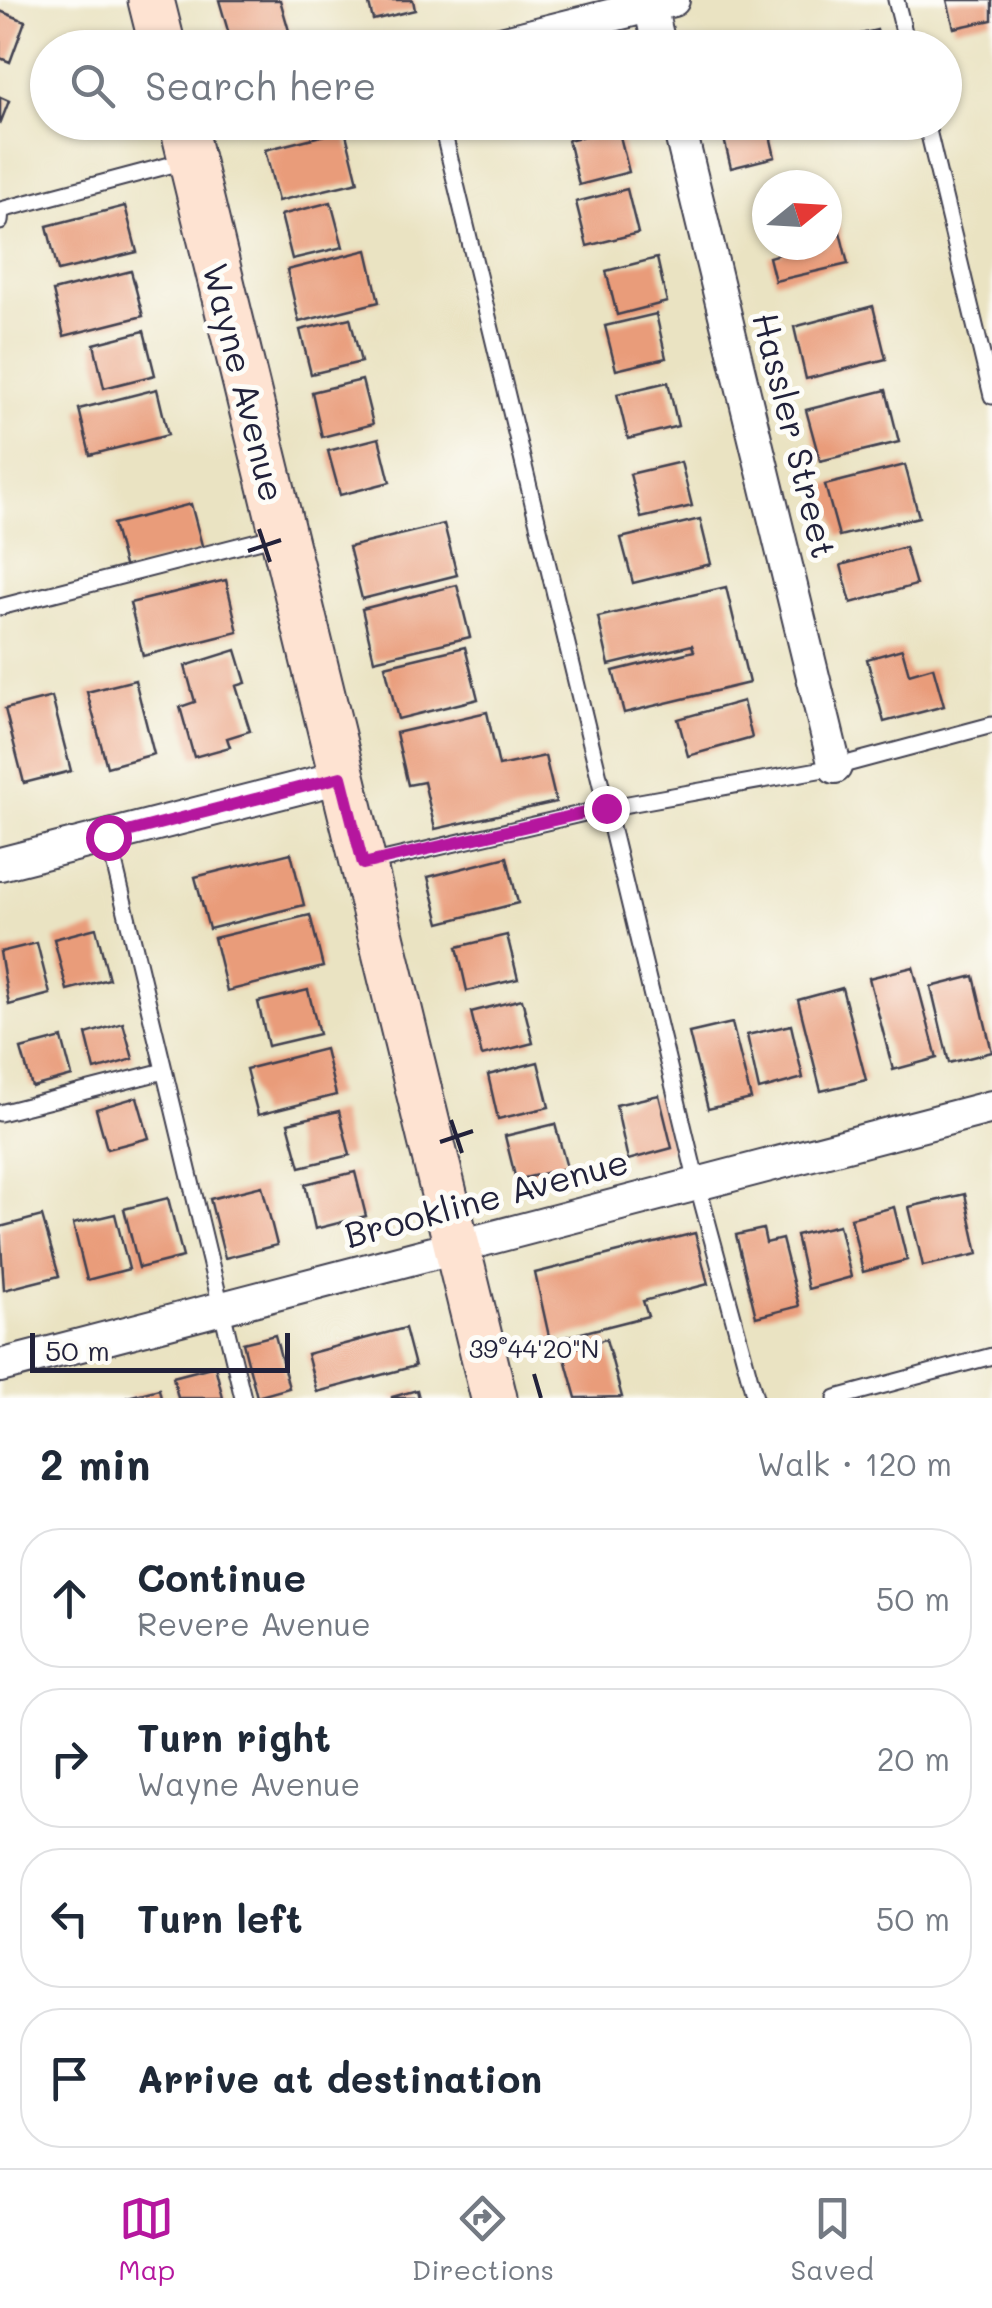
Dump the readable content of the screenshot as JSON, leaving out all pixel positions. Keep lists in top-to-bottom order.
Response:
{
  "streets": {
    "main road": ["Wayne Avenue"],
    "street": ["Hassler Street", "Brookline Avenue"]
  },
  "crossings": [
    ["Wayne Avenue", "Brookline Avenue"]
  ],
  "scale_bar": "50 m",
  "north": "right",
  "page": {
    "search": "Search here",
    "scale": "50 m",
    "heading": ["2 min", "Walk · 120 m"],
    "list": [
      ["Continue", "Revere Avenue", "50 m"],
      ["Turn right", "Wayne Avenue", "20 m"],
      ["Turn left", "50 m"],
      "Arrive at destination"
    ],
    "nav": ["Map", "Directions", "Saved"]
  },
  "coordinates": ["39°44'20\"N"]
}
